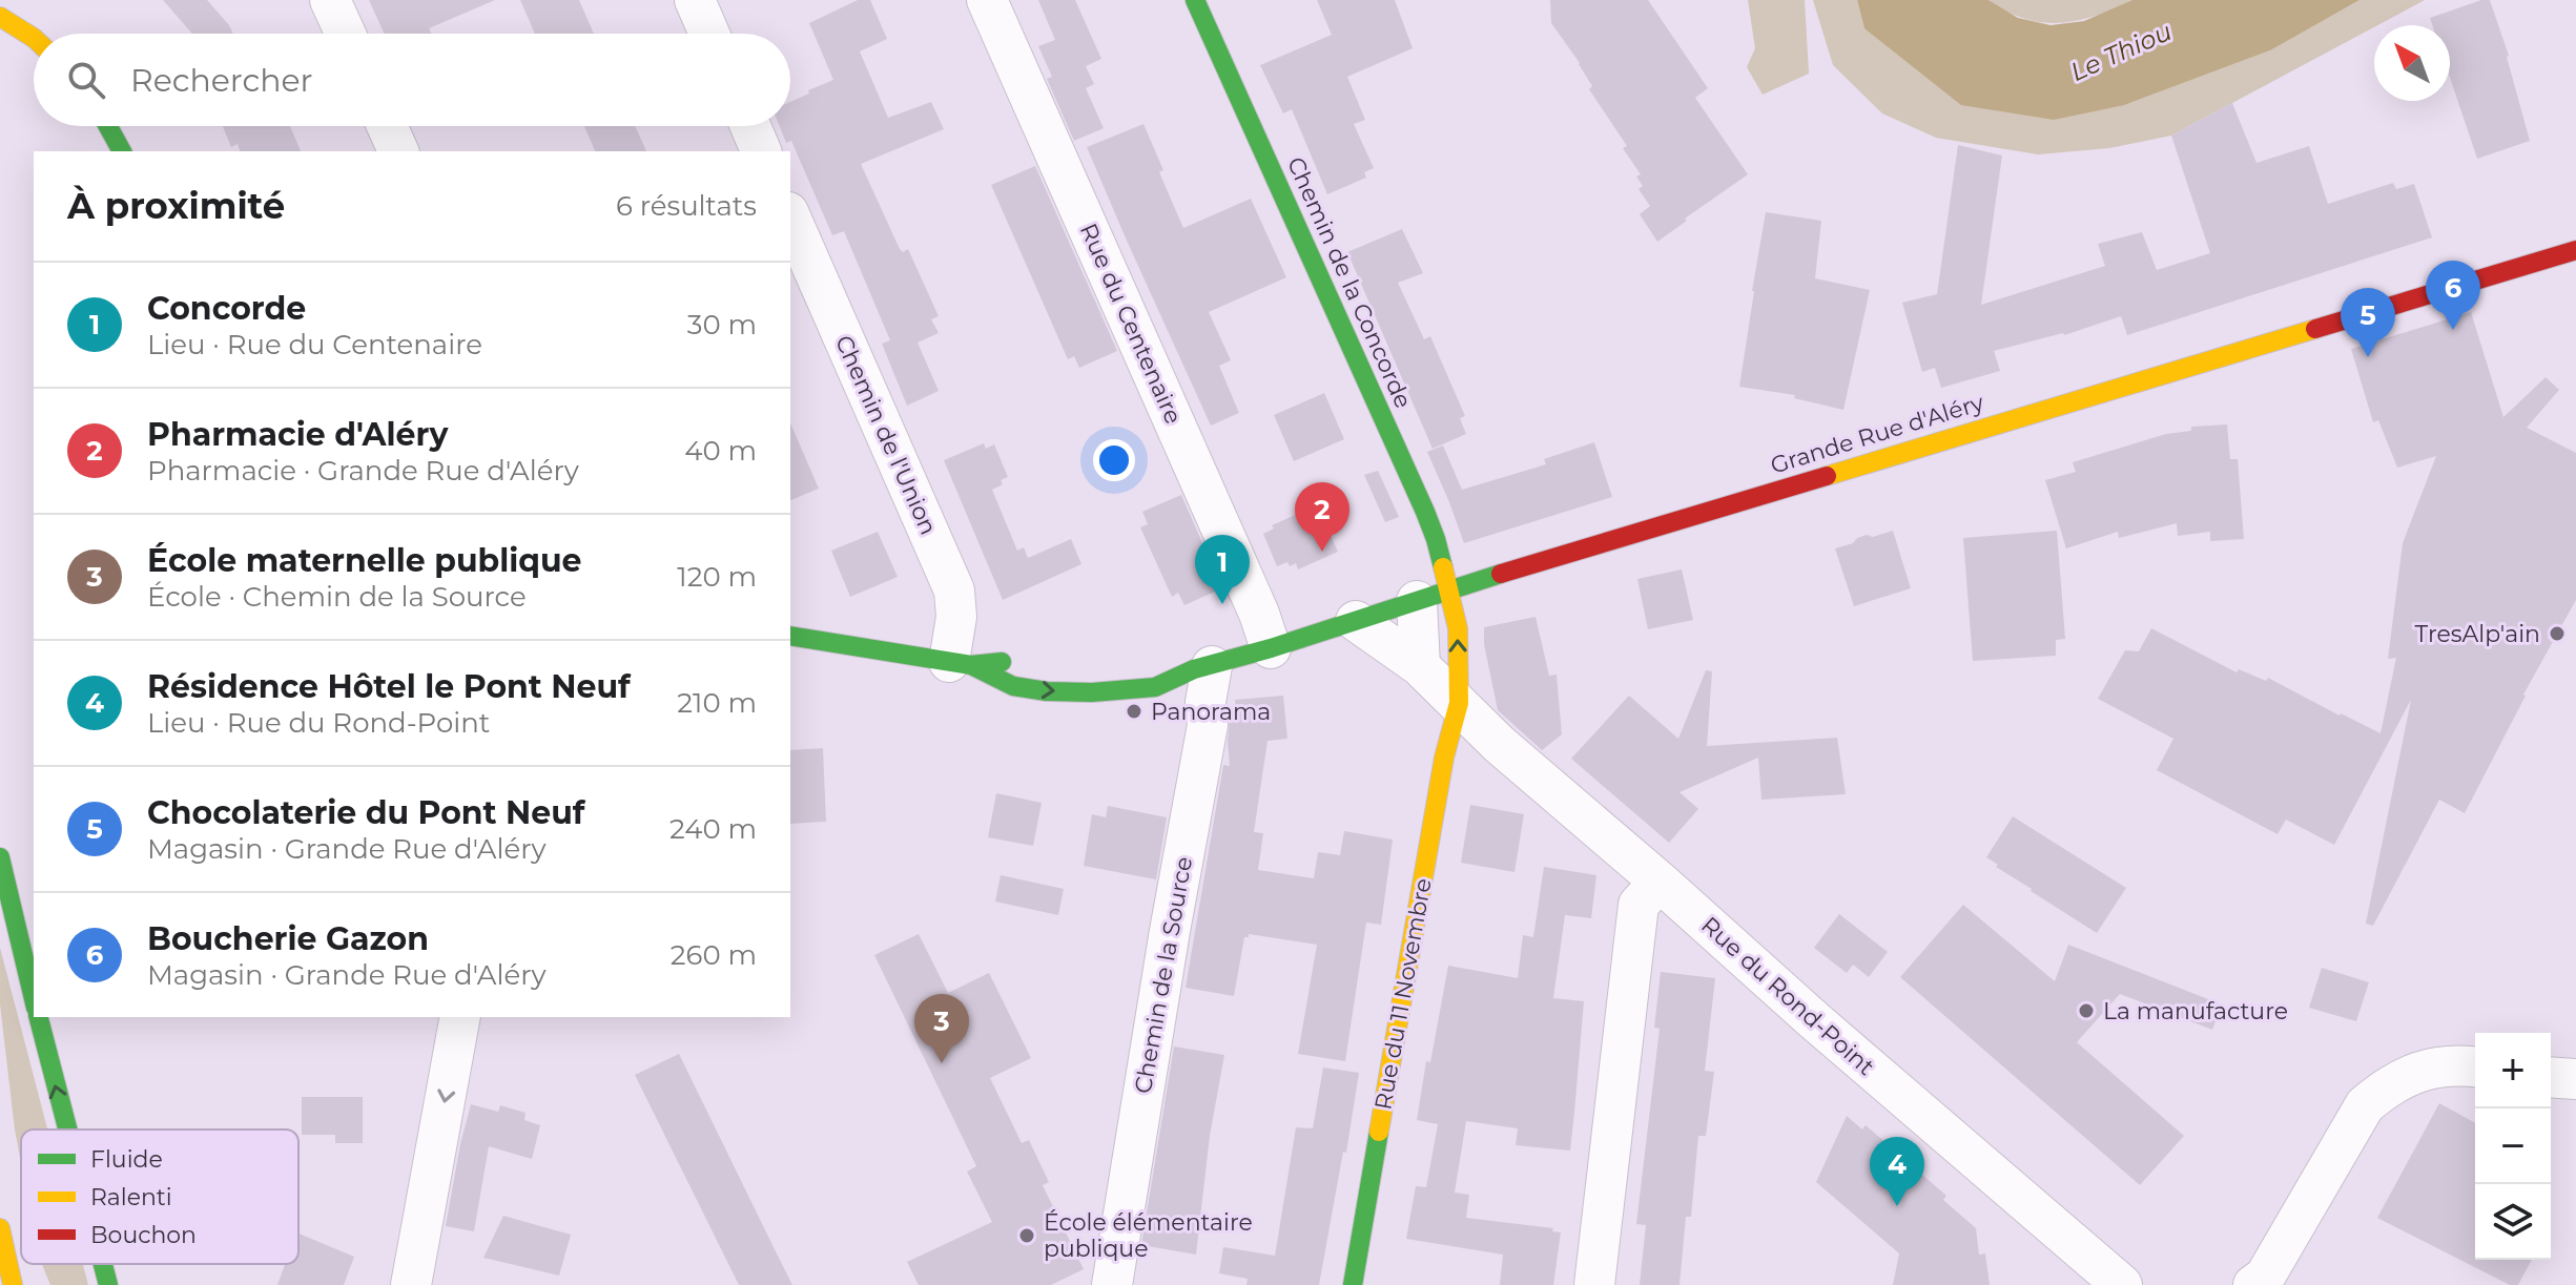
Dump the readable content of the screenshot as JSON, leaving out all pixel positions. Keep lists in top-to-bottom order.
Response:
{
  "streets": {
    "main road": ["Chemin de la Concorde", "Grande Rue d'Aléry", "Rue du 11 Novembre"],
    "street": [
      "Rue du Centenaire",
      "Chemin de l'Union",
      "Chemin de la Source",
      "Rue du Rond-Point"
    ]
  },
  "crossings": [
    ["Chemin de la Concorde", "Grande Rue d'Aléry"],
    ["Rue du Centenaire", "Grande Rue d'Aléry"],
    ["Grande Rue d'Aléry", "Chemin de l'Union"],
    ["Grande Rue d'Aléry", "Chemin de la Source"],
    ["Grande Rue d'Aléry", "Rue du Rond-Point"],
    ["Rue du 11 Novembre", "Rue du Rond-Point"]
  ],
  "water": ["Le Thiou"],
  "places": [
    "TresAlp'ain",
    "Panorama",
    "La manufacture",
    "École élémentaire publique"
  ],
  "legend": ["Fluide", "Ralenti", "Bouchon"],
  "north": "top left",
  "page": {
    "search": "Rechercher",
    "heading": ["À proximité", "6 résultats"],
    "pins": [
      "6",
      "5",
      "2",
      "1",
      "3",
      "4"
    ],
    "list": [
      {
        "mark": "1",
        "name": "Concorde",
        "note": "Lieu · Rue du Centenaire",
        "value": "30 m"
      },
      {
        "mark": "2",
        "name": "Pharmacie d'Aléry",
        "note": "Pharmacie · Grande Rue d'Aléry",
        "value": "40 m"
      },
      {
        "mark": "3",
        "name": "École maternelle publique",
        "note": "École · Chemin de la Source",
        "value": "120 m"
      },
      {
        "mark": "4",
        "name": "Résidence Hôtel le Pont Neuf",
        "note": "Lieu · Rue du Rond-Point",
        "value": "210 m"
      },
      {
        "mark": "5",
        "name": "Chocolaterie du Pont Neuf",
        "note": "Magasin · Grande Rue d'Aléry",
        "value": "240 m"
      },
      {
        "mark": "6",
        "name": "Boucherie Gazon",
        "note": "Magasin · Grande Rue d'Aléry",
        "value": "260 m"
      }
    ],
    "map_buttons": ["+", "−"]
  }
}
